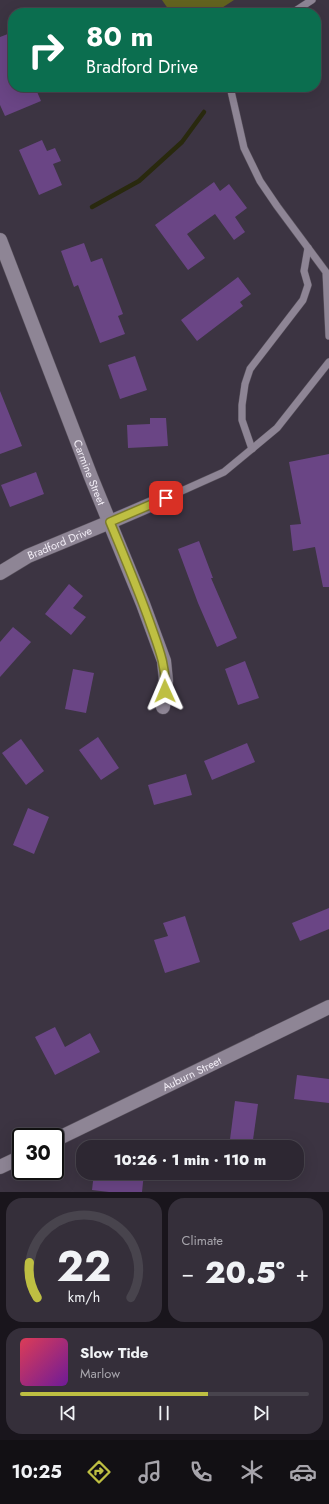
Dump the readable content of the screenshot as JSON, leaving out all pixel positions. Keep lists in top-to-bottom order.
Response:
{
  "streets": {
    "street": ["Carmine Street", "Bradford Drive", "Auburn Street"]
  },
  "crossings": [
    ["Carmine Street", "Bradford Drive"]
  ],
  "page": {
    "turn": ["80 m", "Bradford Drive"],
    "limit": "30",
    "trip": "10:26 · 1 min · 110 m",
    "tile": "Climate",
    "heat": ["−", "20.5°", "+"],
    "song": ["Slow Tide", "Marlow"],
    "tabs": "10:25",
    "gauge": ["22", "km/h"]
  }
}
